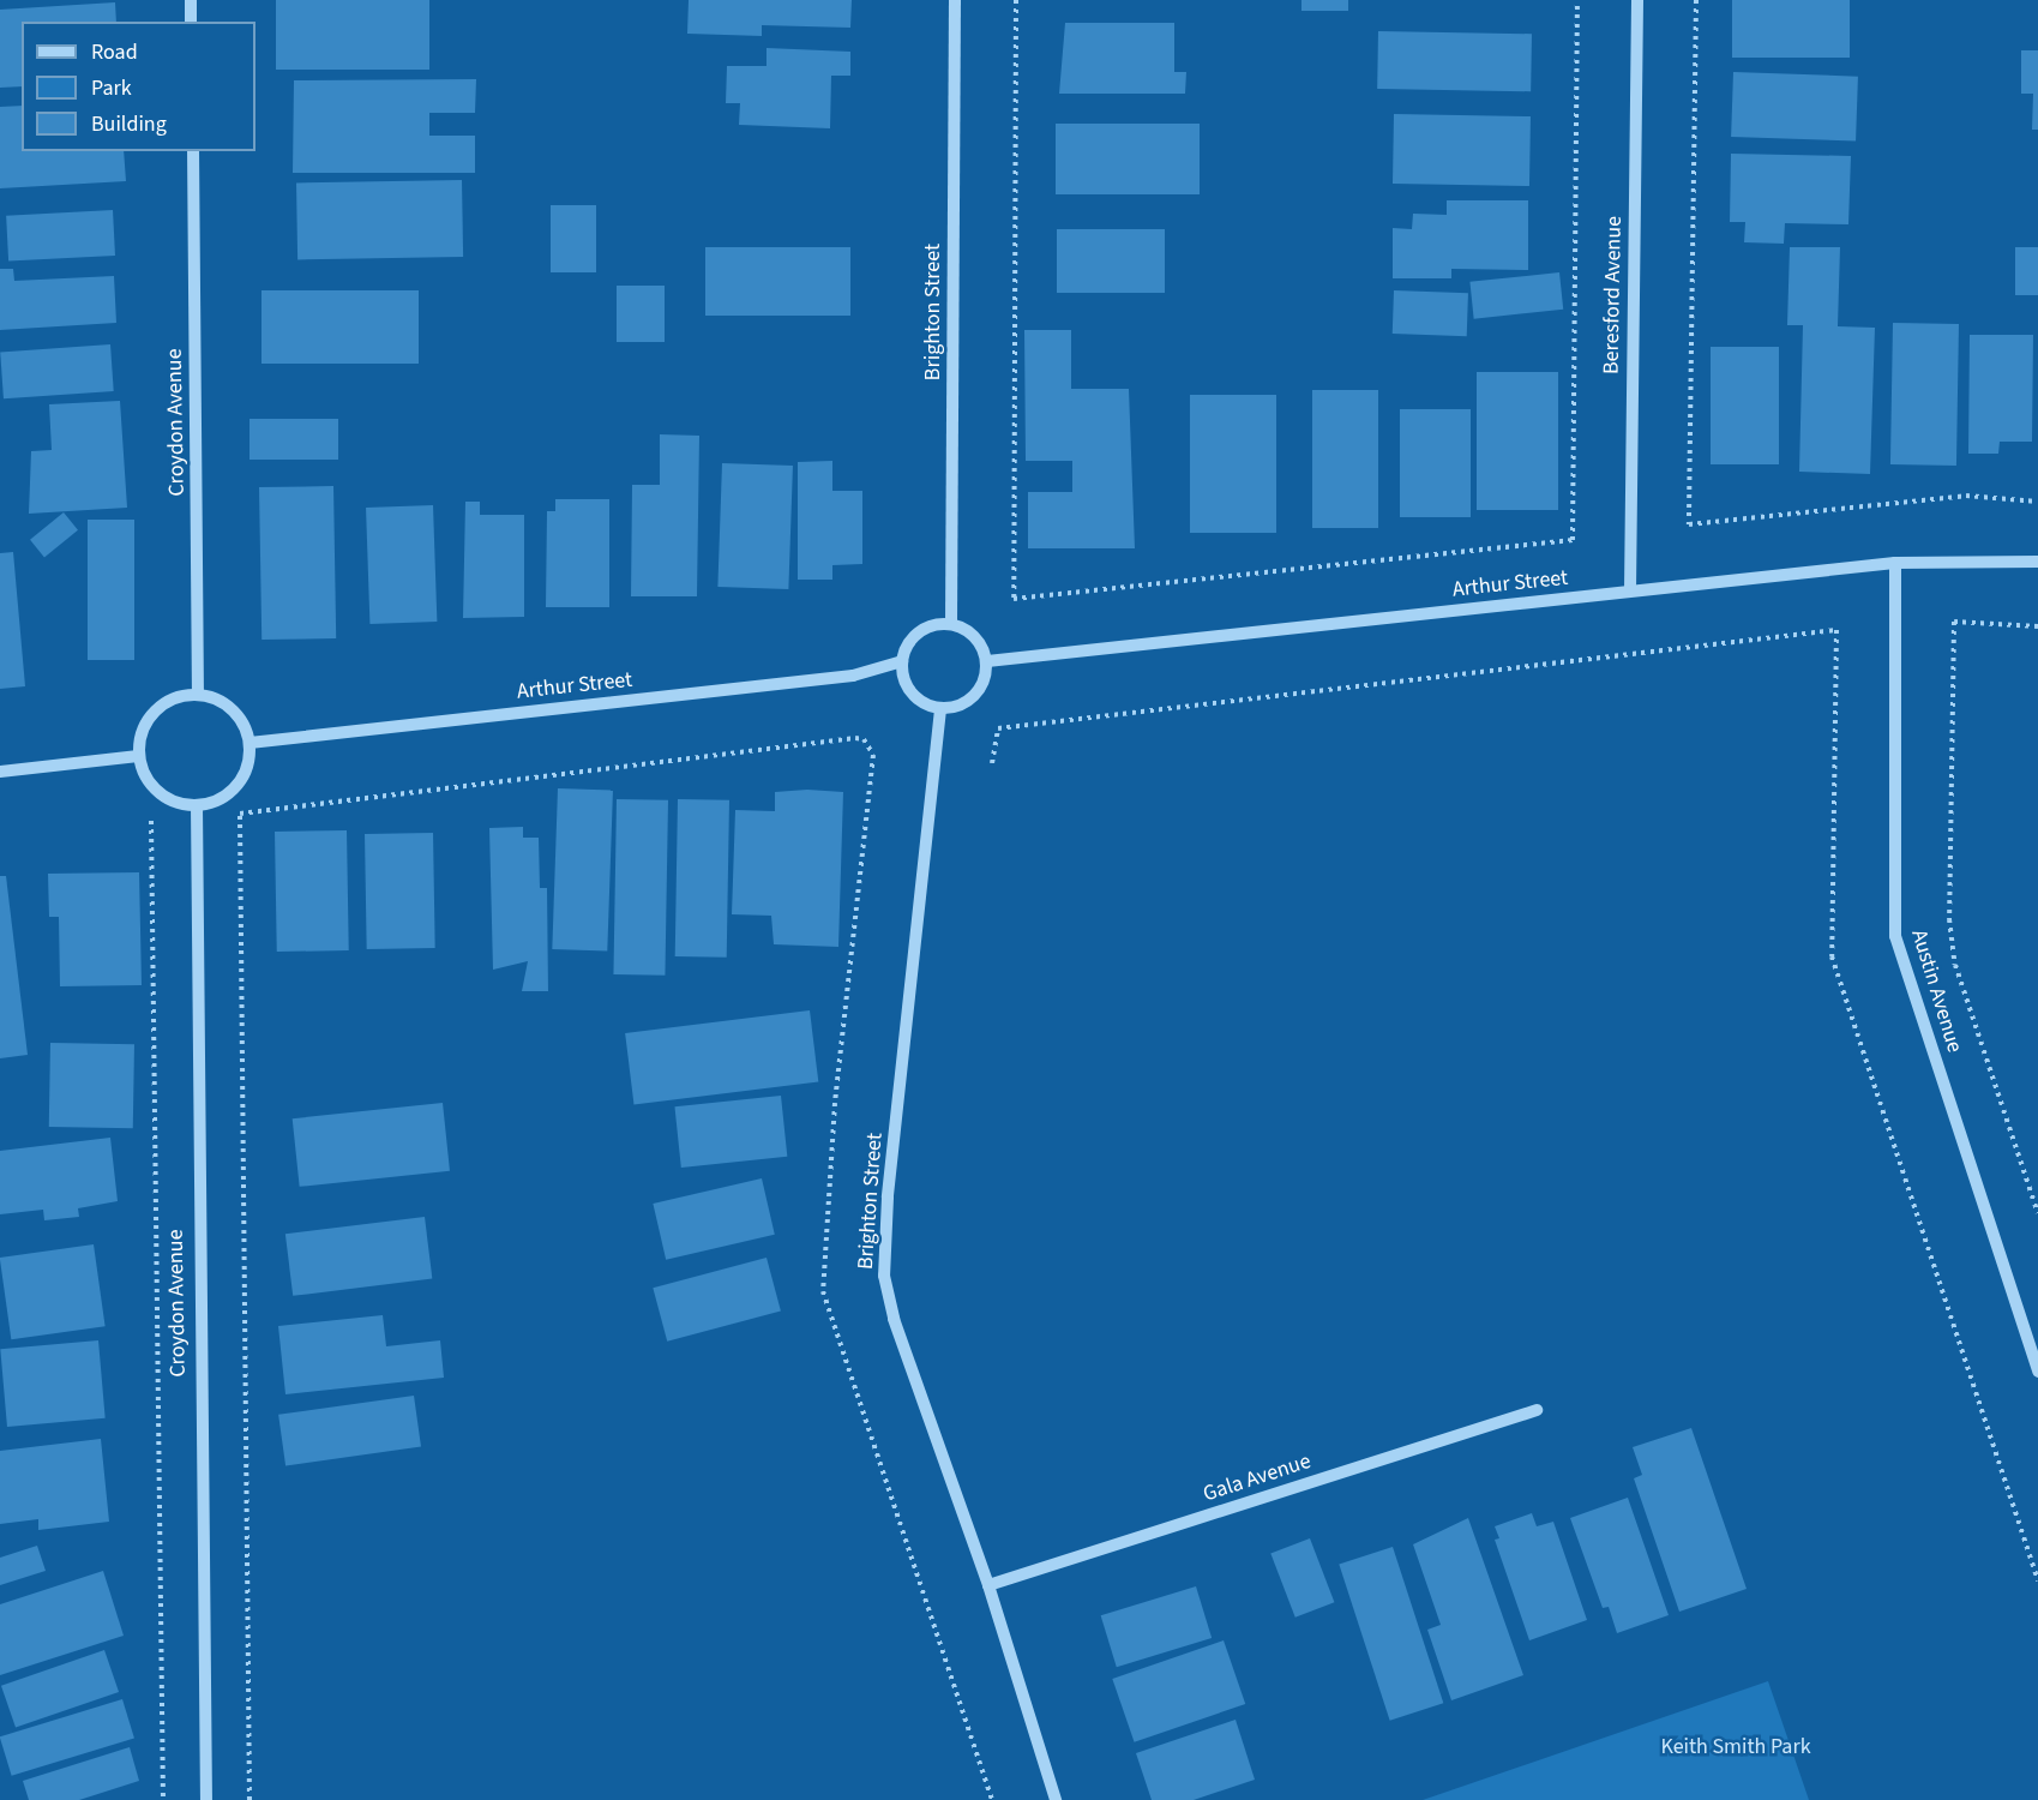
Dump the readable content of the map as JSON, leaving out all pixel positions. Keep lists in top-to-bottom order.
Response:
{
  "streets": {
    "street": [
      "Beresford Avenue",
      "Brighton Street",
      "Croydon Avenue",
      "Arthur Street",
      "Austin Avenue",
      "Gala Avenue"
    ]
  },
  "crossings": [
    ["Beresford Avenue", "Arthur Street"],
    ["Brighton Street", "Arthur Street"],
    ["Brighton Street", "Gala Avenue"],
    ["Croydon Avenue", "Arthur Street"],
    ["Arthur Street", "Austin Avenue"]
  ],
  "parks": ["Keith Smith Park"],
  "legend": ["Road", "Park", "Building"]
}
